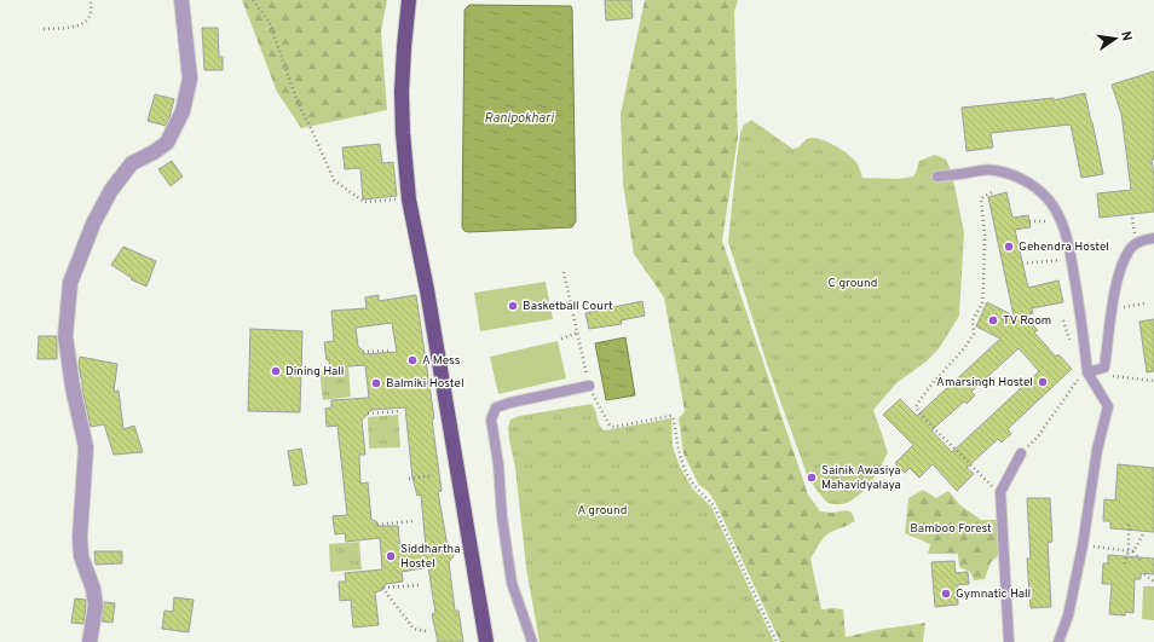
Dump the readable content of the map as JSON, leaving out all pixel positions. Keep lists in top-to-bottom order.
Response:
{
  "water": ["Ranipokhari"],
  "parks": ["C ground", "A ground", "Bamboo Forest"],
  "places": [
    "Gehendra Hostel",
    "Basketball Court",
    "TV Room",
    "A Mess",
    "Dining Hall",
    "Amarsingh Hostel",
    "Balmiki Hostel",
    "Sainik Awasiya Mahavidyalaya",
    "Siddhartha Hostel",
    "Gymnatic Hall"
  ],
  "north": "right"
}
